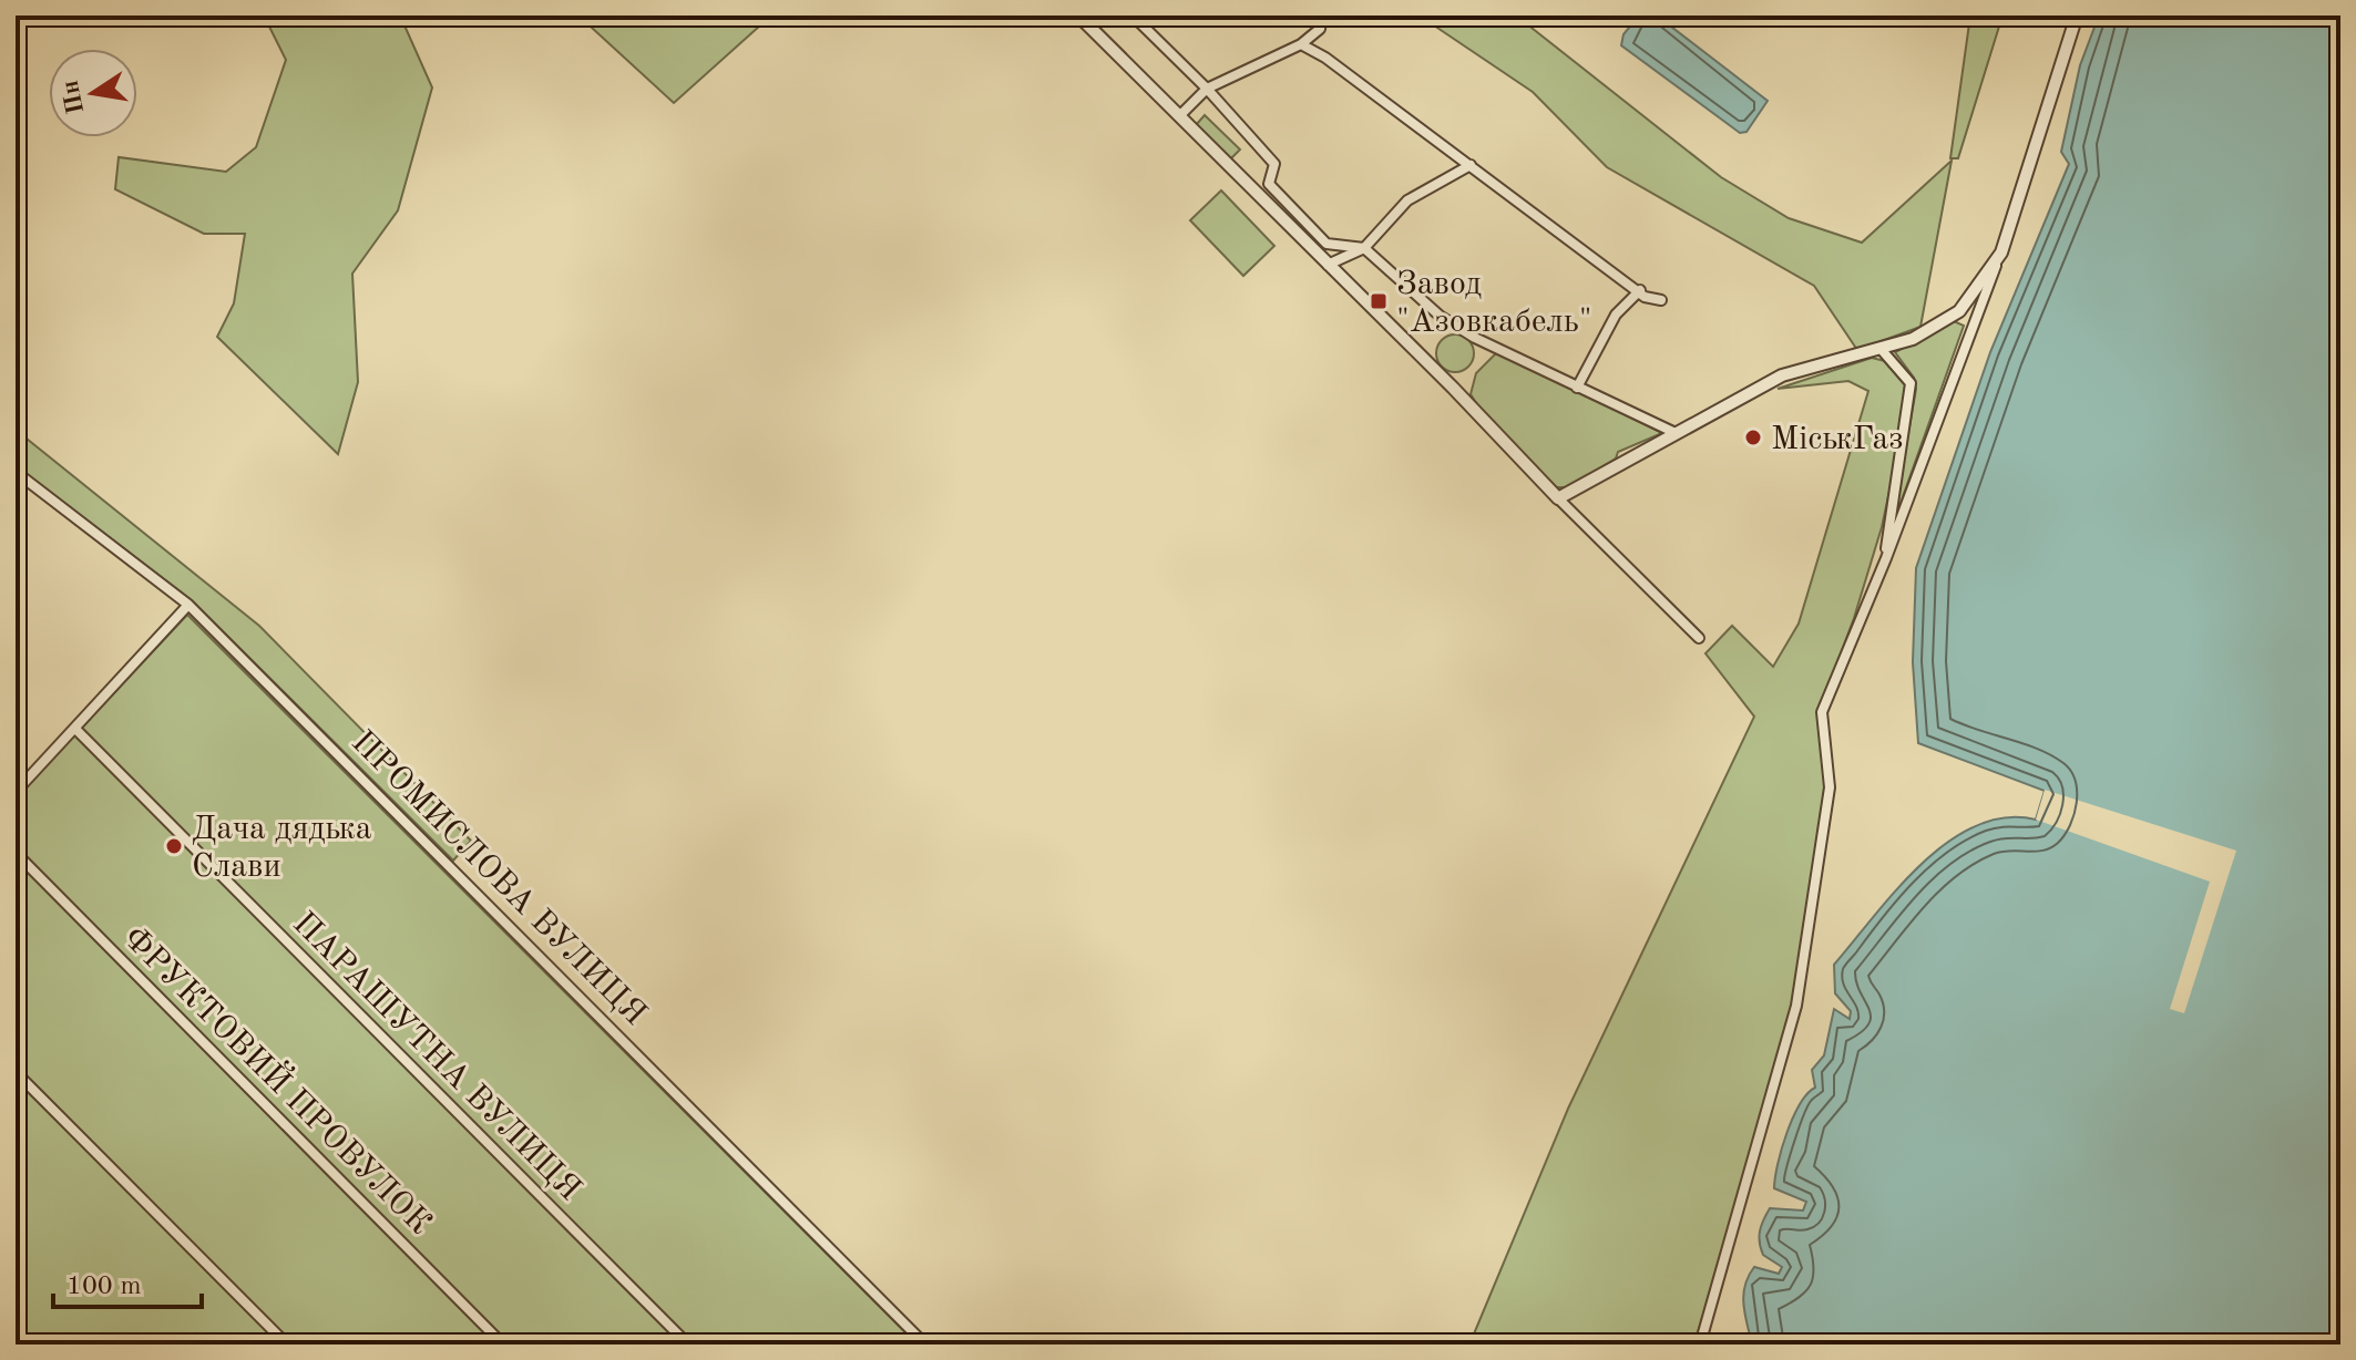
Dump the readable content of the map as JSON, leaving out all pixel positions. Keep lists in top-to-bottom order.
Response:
{
  "streets": {
    "street": ["ПРОМИСЛОВА ВУЛИЦЯ", "ПАРАШУТНА ВУЛИЦЯ", "ФРУКТОВИЙ ПРОВУЛОК"]
  },
  "places": {
    "transit": ["Завод \"Азовкабель\""],
    "other": ["МіськГаз", "Дача дядька Слави"]
  },
  "scale_bar": "100 m",
  "north": "left"
}
